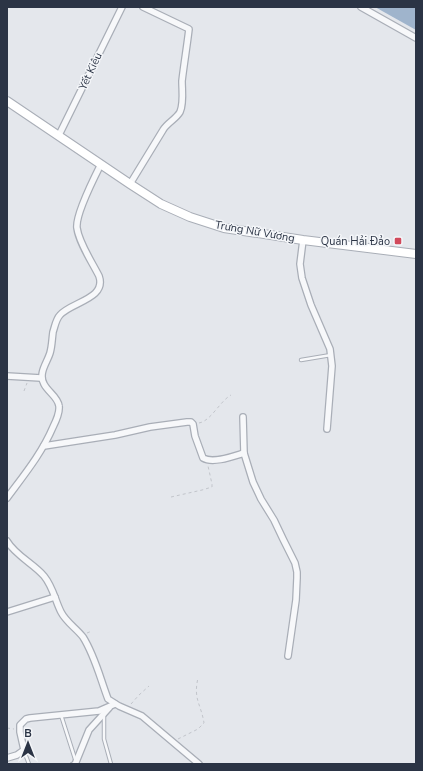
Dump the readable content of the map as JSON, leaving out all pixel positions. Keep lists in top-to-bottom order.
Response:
{
  "streets": {
    "main road": ["Trưng Nữ Vương"],
    "street": ["Yết Kiêu"]
  },
  "crossings": [
    ["Yết Kiêu", "Trưng Nữ Vương"]
  ],
  "places": {
    "transit": ["Quán Hải Đảo"]
  },
  "north": "top"
}
